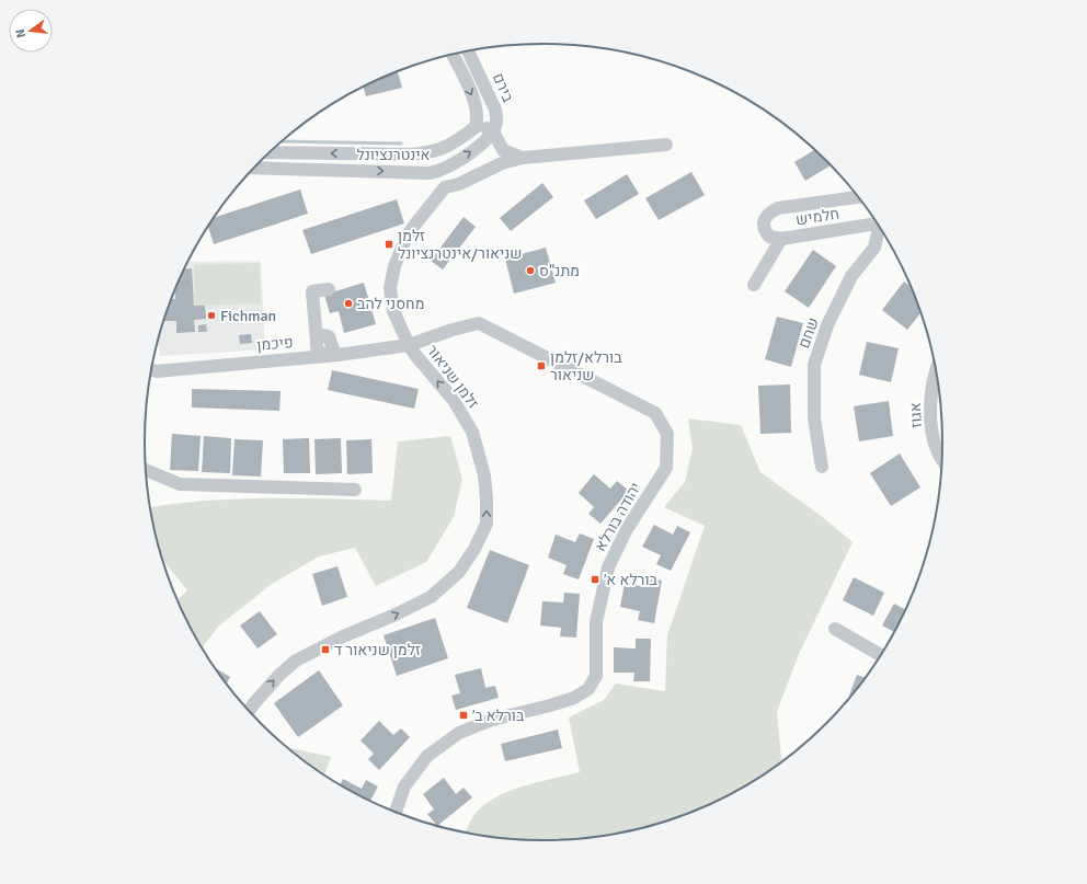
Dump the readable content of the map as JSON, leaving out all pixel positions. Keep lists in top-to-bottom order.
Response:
{
  "streets": {
    "street": [
      "בירם",
      "אינטרנציונל",
      "חלמיש",
      "שחם",
      "פיכמן",
      "זלמן שניאור",
      "אגוז",
      "יהודה בורלא"
    ]
  },
  "crossings": [
    ["בירם", "אינטרנציונל"],
    ["אינטרנציונל", "זלמן שניאור"],
    ["פיכמן", "זלמן שניאור"],
    ["פיכמן", "יהודה בורלא"],
    ["זלמן שניאור", "יהודה בורלא"]
  ],
  "places": {
    "transit": [
      "זלמן שניאור/אינטרנציונל",
      "בורלא/זלמן שניאור",
      "בורלא א׳",
      "זלמן שניאור ד",
      "בורלא ב׳"
    ],
    "other": ["מתנ\"ס", "מחסני להב", "Fichman"]
  },
  "north": "left"
}
